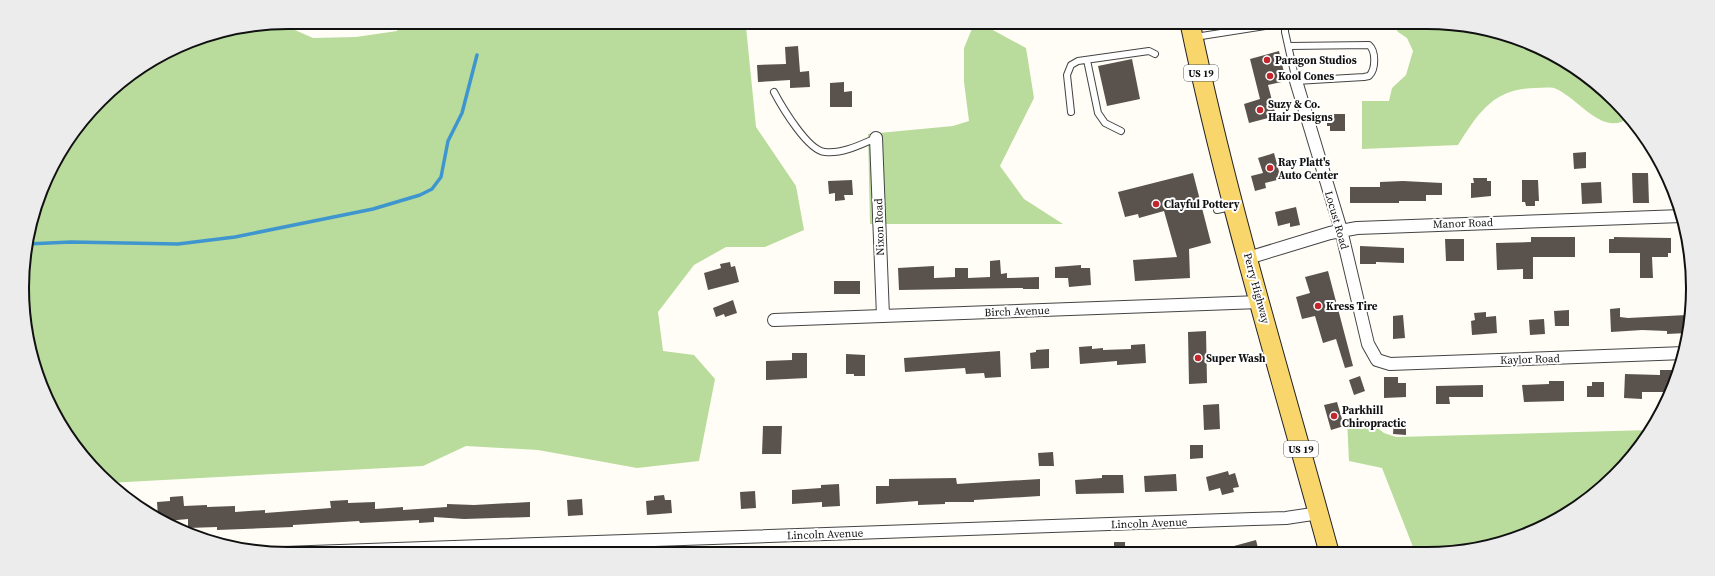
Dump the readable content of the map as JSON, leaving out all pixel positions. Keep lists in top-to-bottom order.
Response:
{
  "streets": {
    "main road": ["US 19", "Perry Highway"],
    "street": [
      "Locust Road",
      "Manor Road",
      "Nixon Road",
      "Birch Avenue",
      "Kaylor Road",
      "Lincoln Avenue"
    ]
  },
  "crossings": [
    ["Locust Road", "Manor Road"],
    ["Locust Road", "Kaylor Road"],
    ["Manor Road", "Perry Highway"],
    ["Nixon Road", "Birch Avenue"],
    ["Perry Highway", "Birch Avenue"],
    ["Perry Highway", "Lincoln Avenue"]
  ],
  "places": [
    "Paragon Studios",
    "Kool Cones",
    "Suzy & Co. Hair Designs",
    "Ray Platt's Auto Center",
    "Clayful Pottery",
    "Kress Tire",
    "Super Wash",
    "Parkhill Chiropractic"
  ]
}
